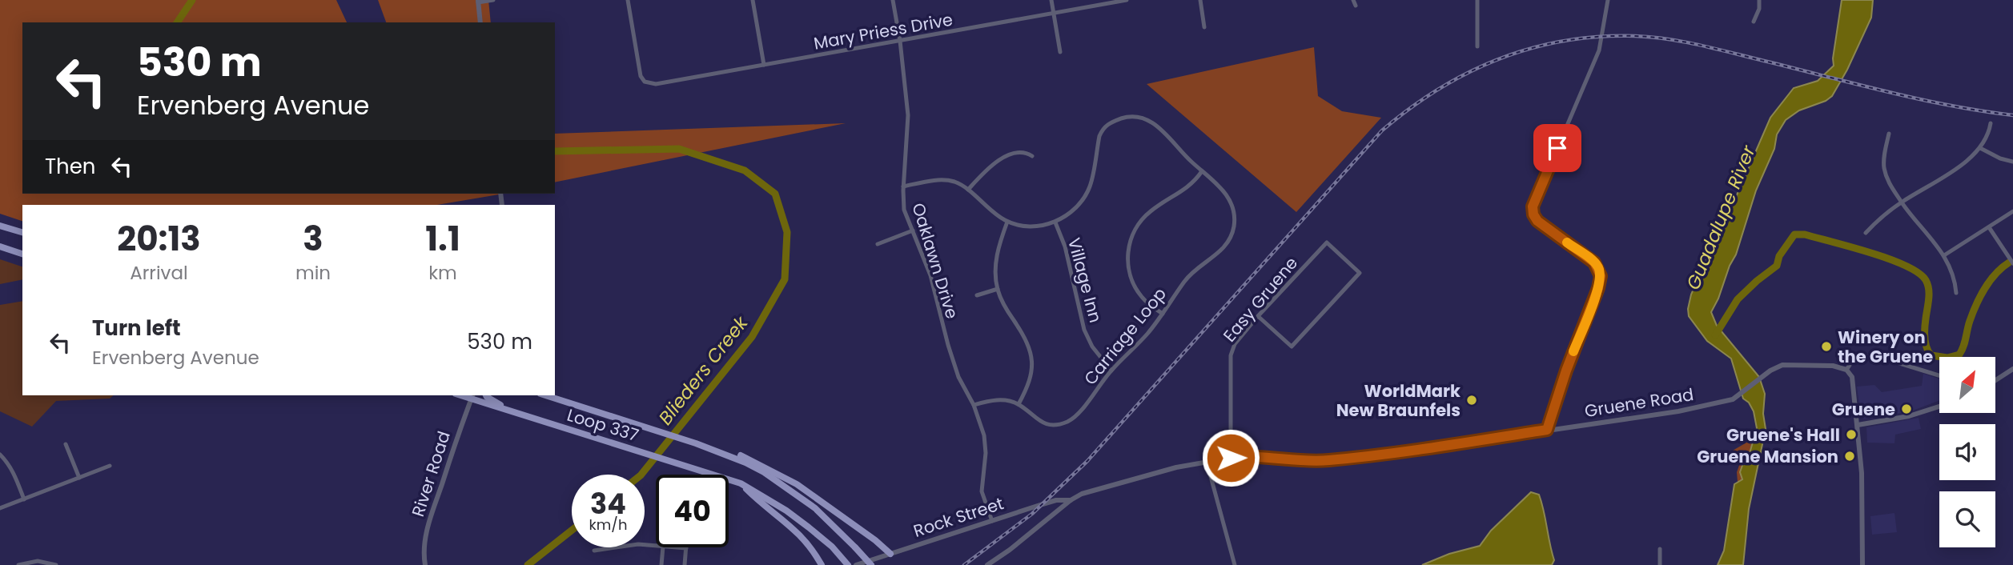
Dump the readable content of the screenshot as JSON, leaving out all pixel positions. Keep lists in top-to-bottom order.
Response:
{
  "streets": {
    "main road": ["Loop 337"],
    "street": [
      "Mary Priess Drive",
      "Oaklawn Drive",
      "Village Inn",
      "Easy Gruene",
      "Carriage Loop",
      "Gruene Road",
      "River Road",
      "Rock Street"
    ]
  },
  "crossings": [
    ["Mary Priess Drive", "Oaklawn Drive"],
    ["Oaklawn Drive", "Rock Street"],
    ["Village Inn", "Carriage Loop"],
    ["Easy Gruene", "Gruene Road"],
    ["Gruene Road", "Rock Street"],
    ["Loop 337", "River Road"]
  ],
  "water": ["Guadalupe River", "Blieders Creek"],
  "places": [
    "Winery on the Gruene",
    "WorldMark New Braunfels",
    "Gruene",
    "Gruene's Hall",
    "Gruene Mansion"
  ],
  "north": "top right",
  "page": {
    "turn": ["530 m", "Ervenberg Avenue"],
    "then": "Then",
    "eta": [
      "20:13",
      "Arrival",
      "3",
      "min",
      "1.1",
      "km"
    ],
    "list": [
      {
        "name": "Turn left",
        "note": "Ervenberg Avenue",
        "value": "530 m"
      }
    ],
    "speed": "34 km/h",
    "limit": "40"
  }
}
